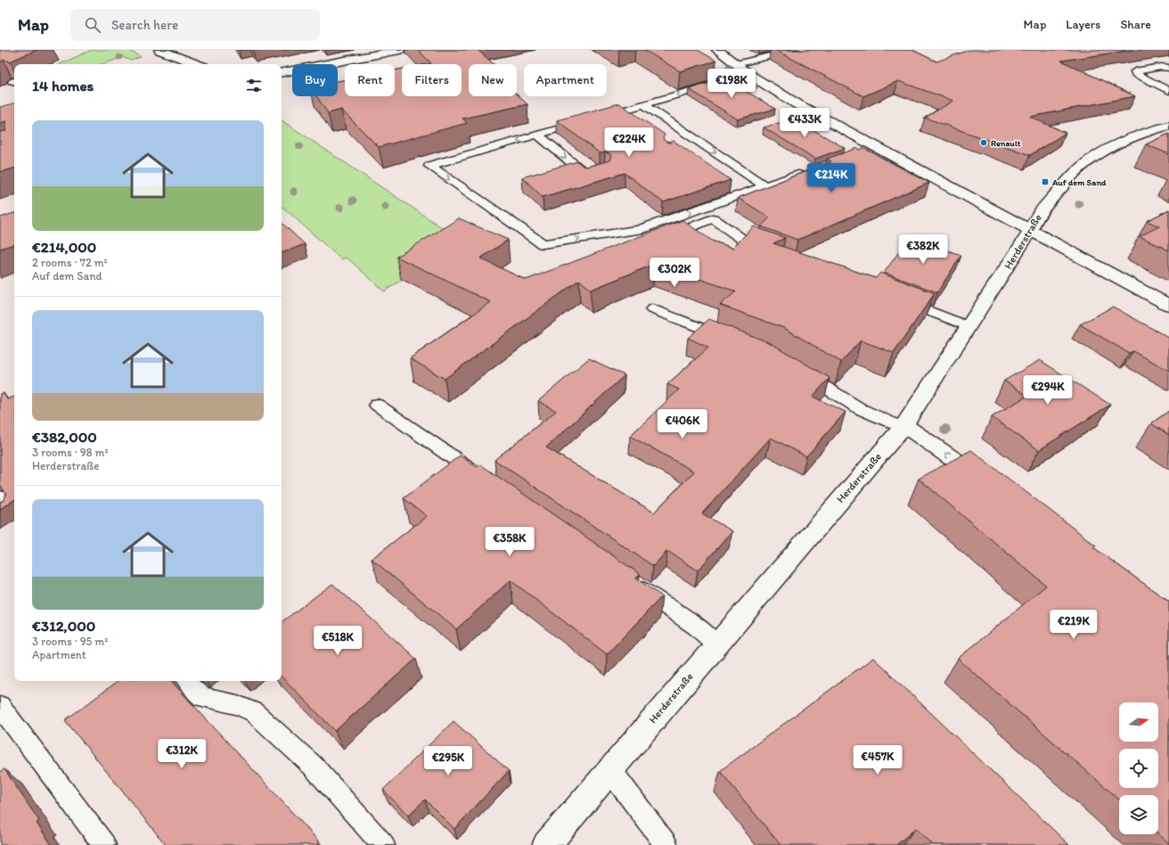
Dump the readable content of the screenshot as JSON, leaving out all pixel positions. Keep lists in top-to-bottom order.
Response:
{
  "streets": {
    "street": ["Herderstraße"]
  },
  "places": {
    "other": ["Renault"],
    "transit": ["Auf dem Sand"]
  },
  "north": "right",
  "page": {
    "header": "Map",
    "search": "Search here",
    "nav": ["Map", "Layers", "Share"],
    "chip": [
      "Buy",
      "Rent",
      "Filters",
      "New",
      "Apartment"
    ],
    "heading": "14 homes",
    "price": [
      "€198K",
      "€433K",
      "€224K",
      "€214K",
      "€382K",
      "€302K",
      "€294K",
      "€406K",
      "€358K",
      "€219K",
      "€518K",
      "€312K",
      "€457K",
      "€295K"
    ],
    "list": [
      {
        "name": "€214,000",
        "note": "2 rooms · 72 m² · Auf dem Sand"
      },
      {
        "name": "€382,000",
        "note": "3 rooms · 98 m² · Herderstraße"
      },
      {
        "name": "€312,000",
        "note": "3 rooms · 95 m² · Apartment"
      }
    ]
  }
}
